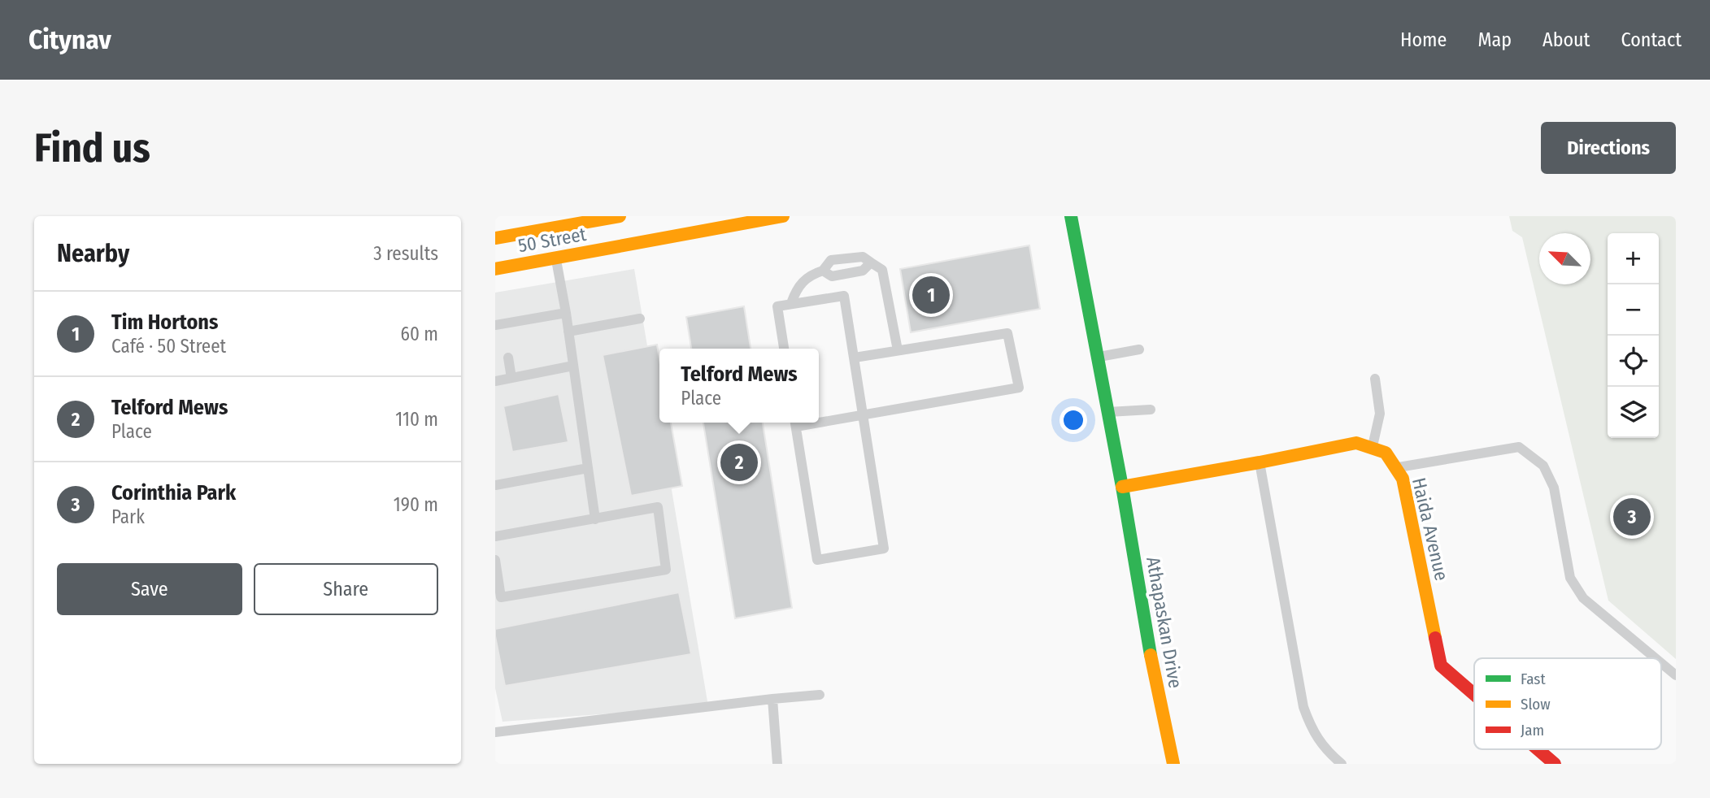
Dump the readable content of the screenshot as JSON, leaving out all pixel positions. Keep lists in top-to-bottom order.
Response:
{
  "streets": {
    "street": ["50 Street", "Haida Avenue", "Athapaskan Drive"]
  },
  "legend": ["Fast", "Slow", "Jam"],
  "north": "top left",
  "page": {
    "header": "Citynav",
    "nav": [
      "Home",
      "Map",
      "About",
      "Contact"
    ],
    "buttons": [
      "Directions",
      ["Save", "Share"]
    ],
    "title": "Find us",
    "heading": ["Nearby", "3 results"],
    "map_buttons": ["+", "−"],
    "pins": ["1", "2", "3"],
    "list": [
      {
        "mark": "1",
        "name": "Tim Hortons",
        "note": "Café · 50 Street",
        "value": "60 m"
      },
      {
        "mark": "2",
        "name": "Telford Mews",
        "note": "Place",
        "value": "110 m"
      },
      {
        "mark": "3",
        "name": "Corinthia Park",
        "note": "Park",
        "value": "190 m"
      }
    ],
    "popup": ["Telford Mews", "Place"]
  }
}
